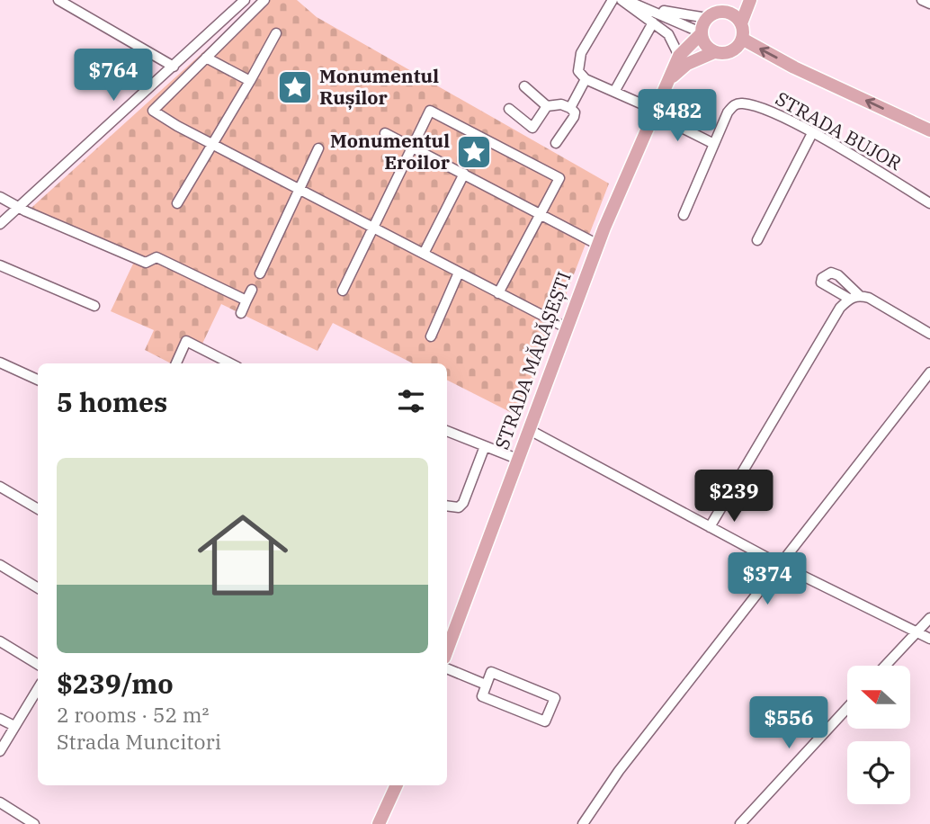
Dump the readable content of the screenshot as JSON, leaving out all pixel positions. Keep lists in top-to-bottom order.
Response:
{
  "streets": {
    "main road": ["STRADA MĂRĂȘEȘTI"],
    "street": ["STRADA BUJOR"]
  },
  "places": {
    "place": ["Monumentul Rușilor", "Monumentul Eroilor"]
  },
  "north": "left",
  "page": {
    "price": [
      "$764",
      "$482",
      "$239",
      "$374",
      "$556"
    ],
    "heading": "5 homes",
    "list": [
      {
        "name": "$239/mo",
        "note": "2 rooms · 52 m² · Strada Muncitori"
      }
    ]
  }
}
